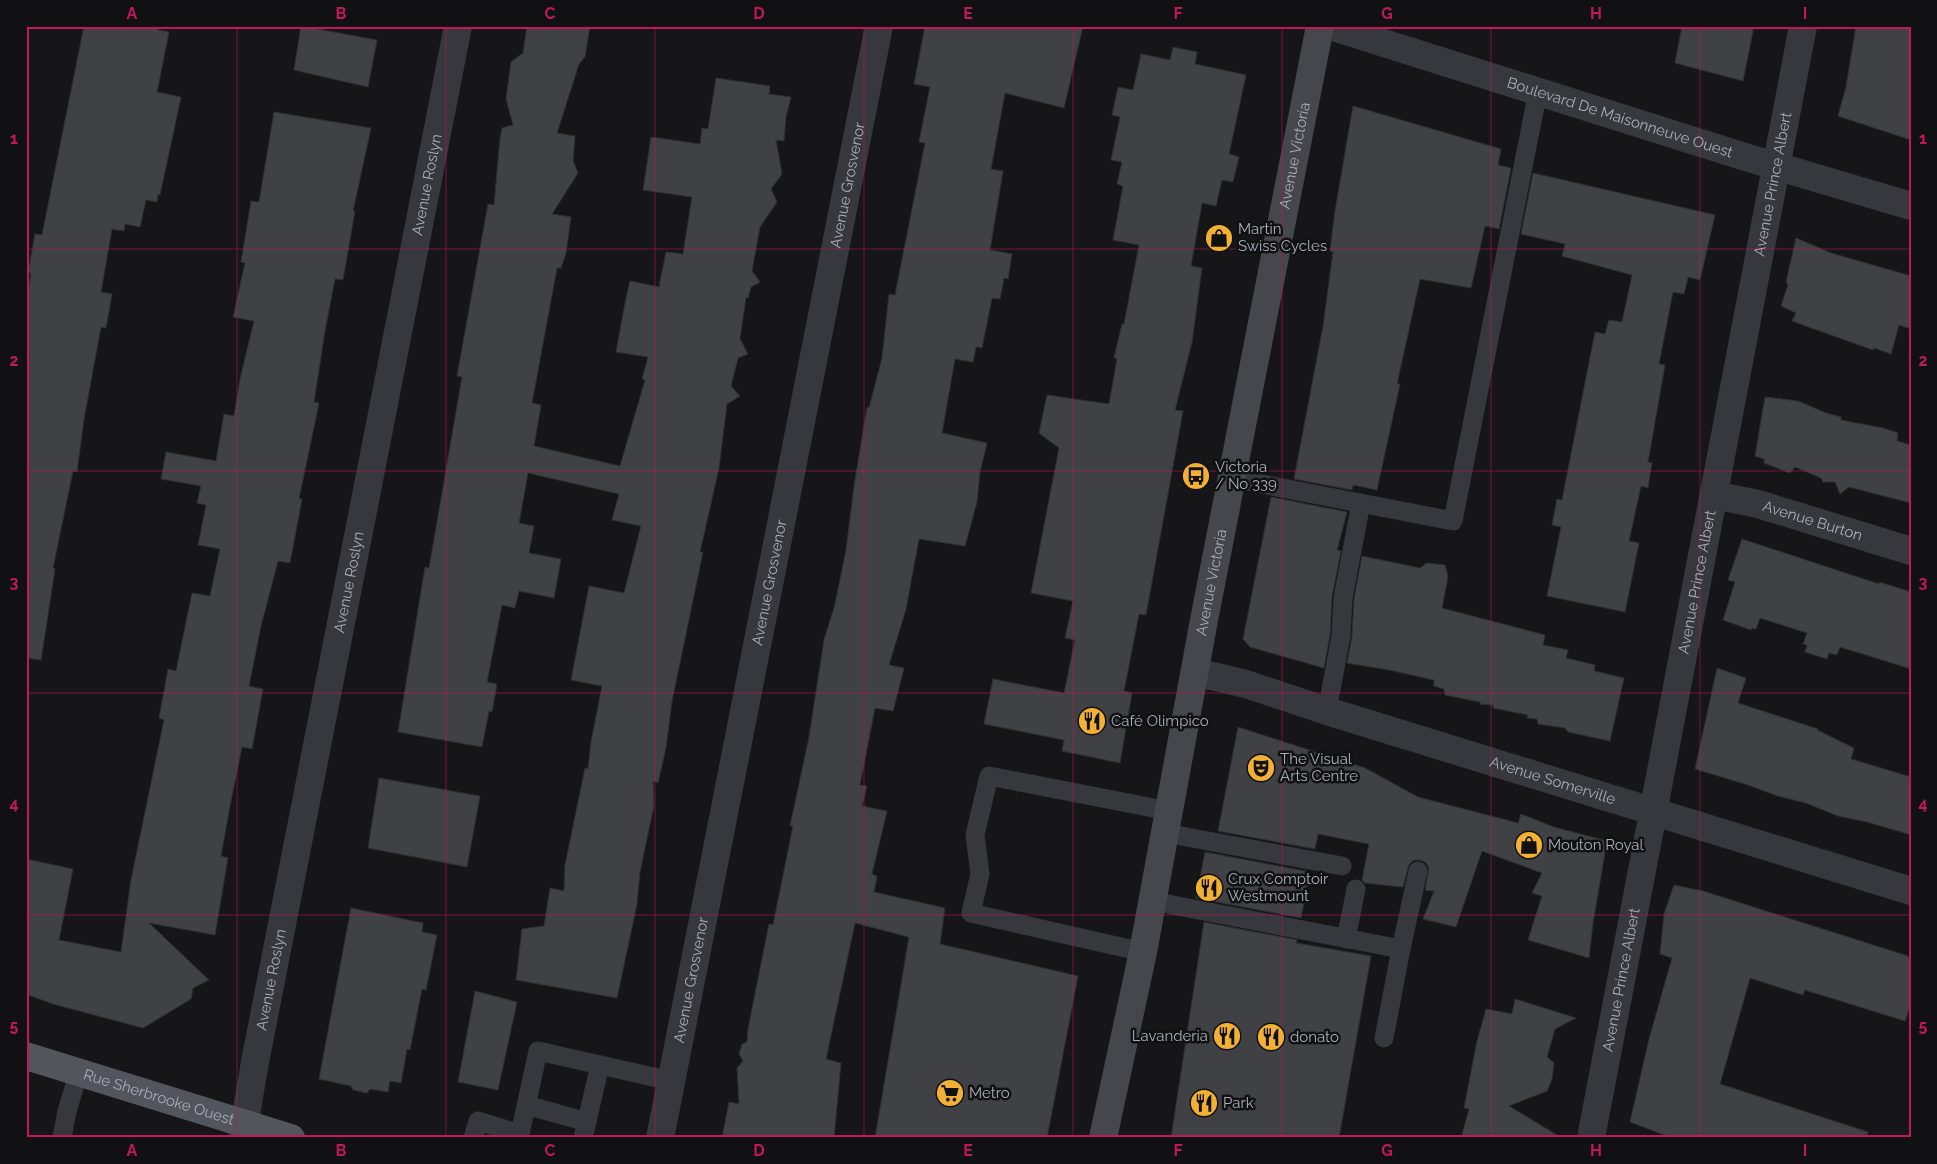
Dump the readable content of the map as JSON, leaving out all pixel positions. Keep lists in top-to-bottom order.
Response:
{
  "streets": {
    "main road": ["Rue Sherbrooke Ouest"],
    "street": [
      "Boulevard De Maisonneuve Ouest",
      "Avenue Victoria",
      "Avenue Roslyn",
      "Avenue Prince Albert",
      "Avenue Grosvenor",
      "Avenue Burton",
      "Avenue Somerville"
    ]
  },
  "crossings": [
    ["Boulevard De Maisonneuve Ouest", "Avenue Prince Albert"],
    ["Avenue Victoria", "Avenue Somerville"],
    ["Avenue Roslyn", "Rue Sherbrooke Ouest"],
    ["Avenue Prince Albert", "Avenue Burton"],
    ["Avenue Prince Albert", "Avenue Somerville"]
  ],
  "places": {
    "shop": ["Martin Swiss Cycles", "Mouton Royal"],
    "bus stop": ["Victoria / No 339"],
    "restaurant": [
      "Café Olimpico",
      "Crux Comptoir Westmount",
      "Lavanderia",
      "donato",
      "Park"
    ],
    "theatre": ["The Visual Arts Centre"],
    "supermarket": ["Metro"]
  },
  "grid": {
    "columns": [
      "A",
      "B",
      "C",
      "D",
      "E",
      "F",
      "G",
      "H",
      "I"
    ],
    "rows": [
      "1",
      "2",
      "3",
      "4",
      "5"
    ]
  }
}
